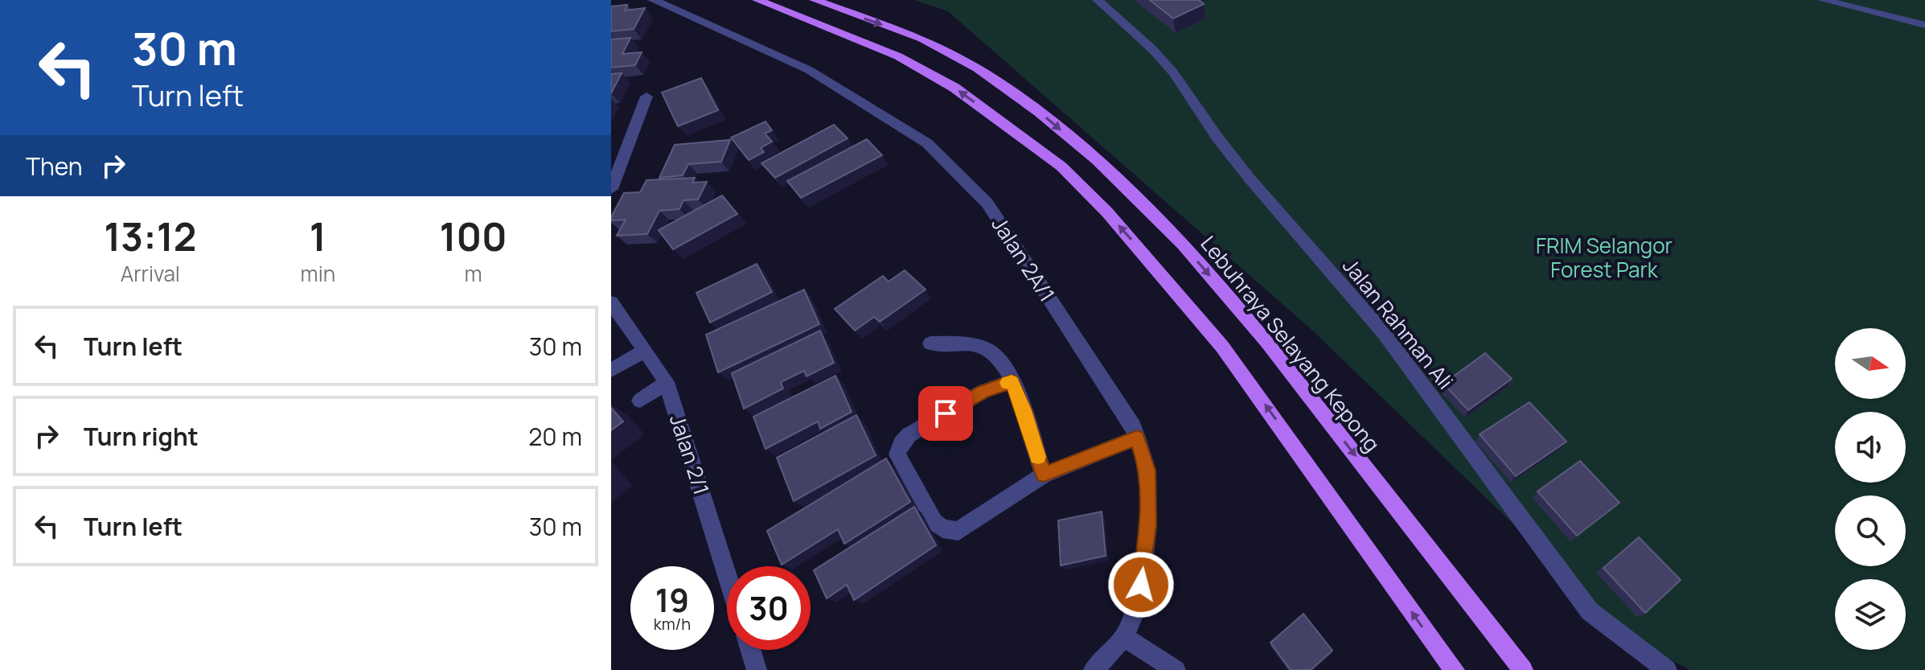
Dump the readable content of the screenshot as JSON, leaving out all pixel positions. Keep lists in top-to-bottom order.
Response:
{
  "streets": {
    "main road": ["Lebuhraya Selayang Kepong"],
    "street": ["Jalan 2A/1", "Jalan Rahman Ali", "Jalan 2/1"]
  },
  "parks": ["FRIM Selangor Forest Park"],
  "north": "right",
  "page": {
    "turn": ["30 m", "Turn left"],
    "then": "Then",
    "eta": [
      "13:12",
      "Arrival",
      "1",
      "min",
      "100",
      "m"
    ],
    "list": [
      {
        "name": "Turn left",
        "value": "30 m"
      },
      {
        "name": "Turn right",
        "value": "20 m"
      },
      {
        "name": "Turn left",
        "value": "30 m"
      }
    ],
    "speed": "19 km/h",
    "limit": "30"
  }
}
